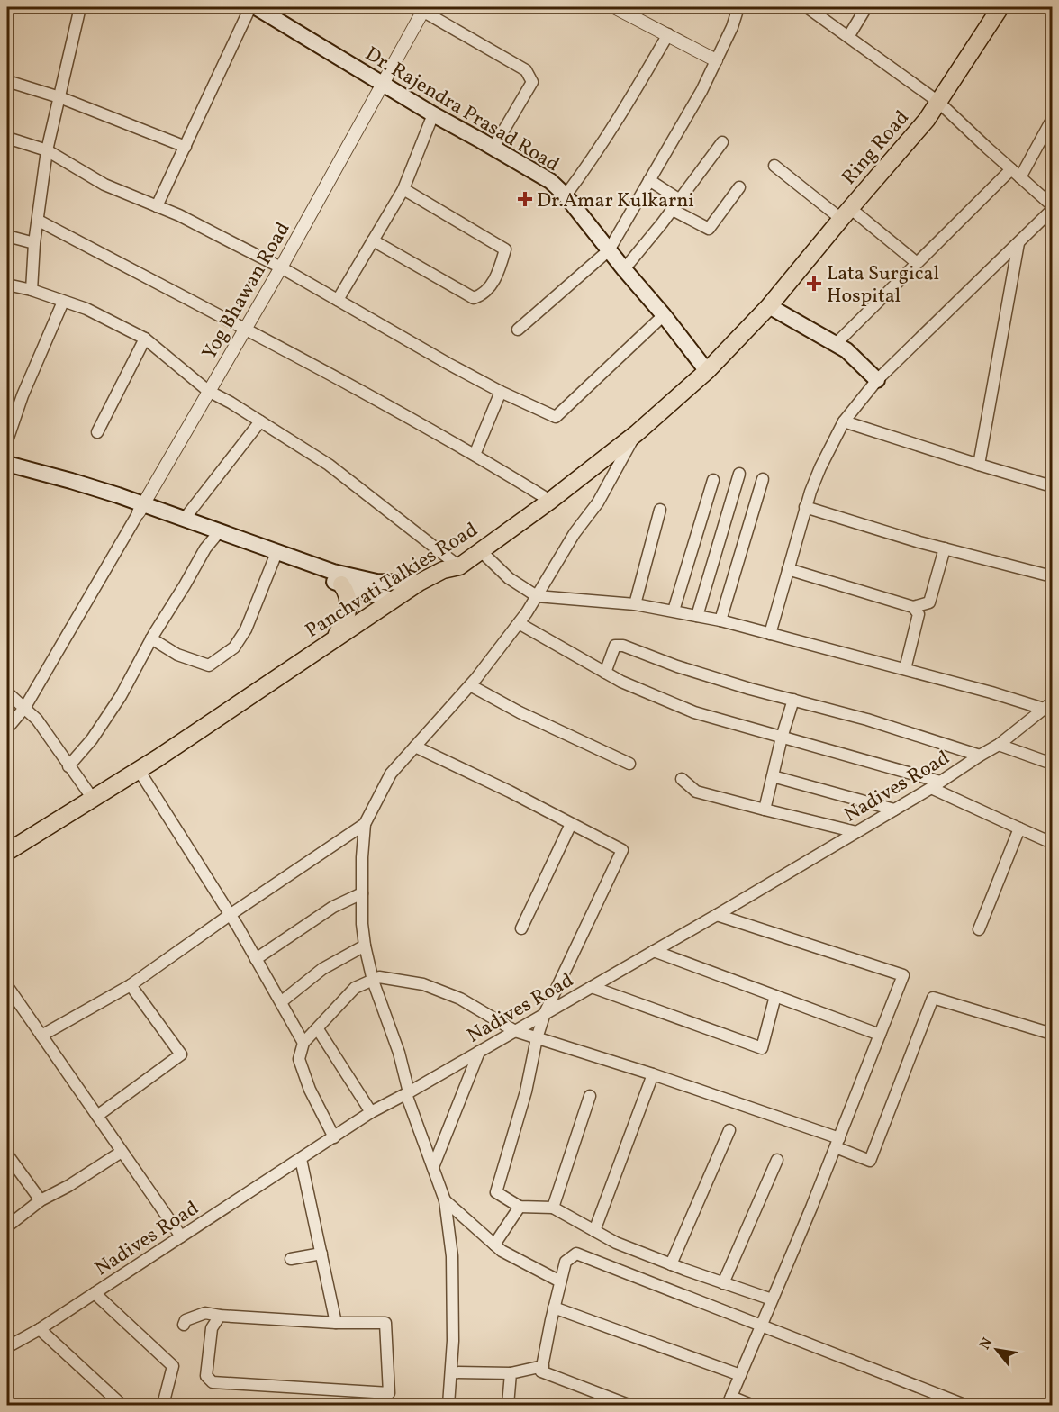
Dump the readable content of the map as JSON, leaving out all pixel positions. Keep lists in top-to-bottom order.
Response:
{
  "streets": {
    "main road": ["Dr. Rajendra Prasad Road", "Ring Road", "Panchvati Talkies Road"],
    "street": ["Yog Bhawan Road", "Nadives Road"]
  },
  "crossings": [
    ["Dr. Rajendra Prasad Road", "Yog Bhawan Road"],
    ["Dr. Rajendra Prasad Road", "Panchvati Talkies Road"],
    ["Ring Road", "Panchvati Talkies Road"]
  ],
  "places": {
    "health": ["Dr.Amar Kulkarni", "Lata Surgical Hospital"]
  },
  "north": "top left"
}
